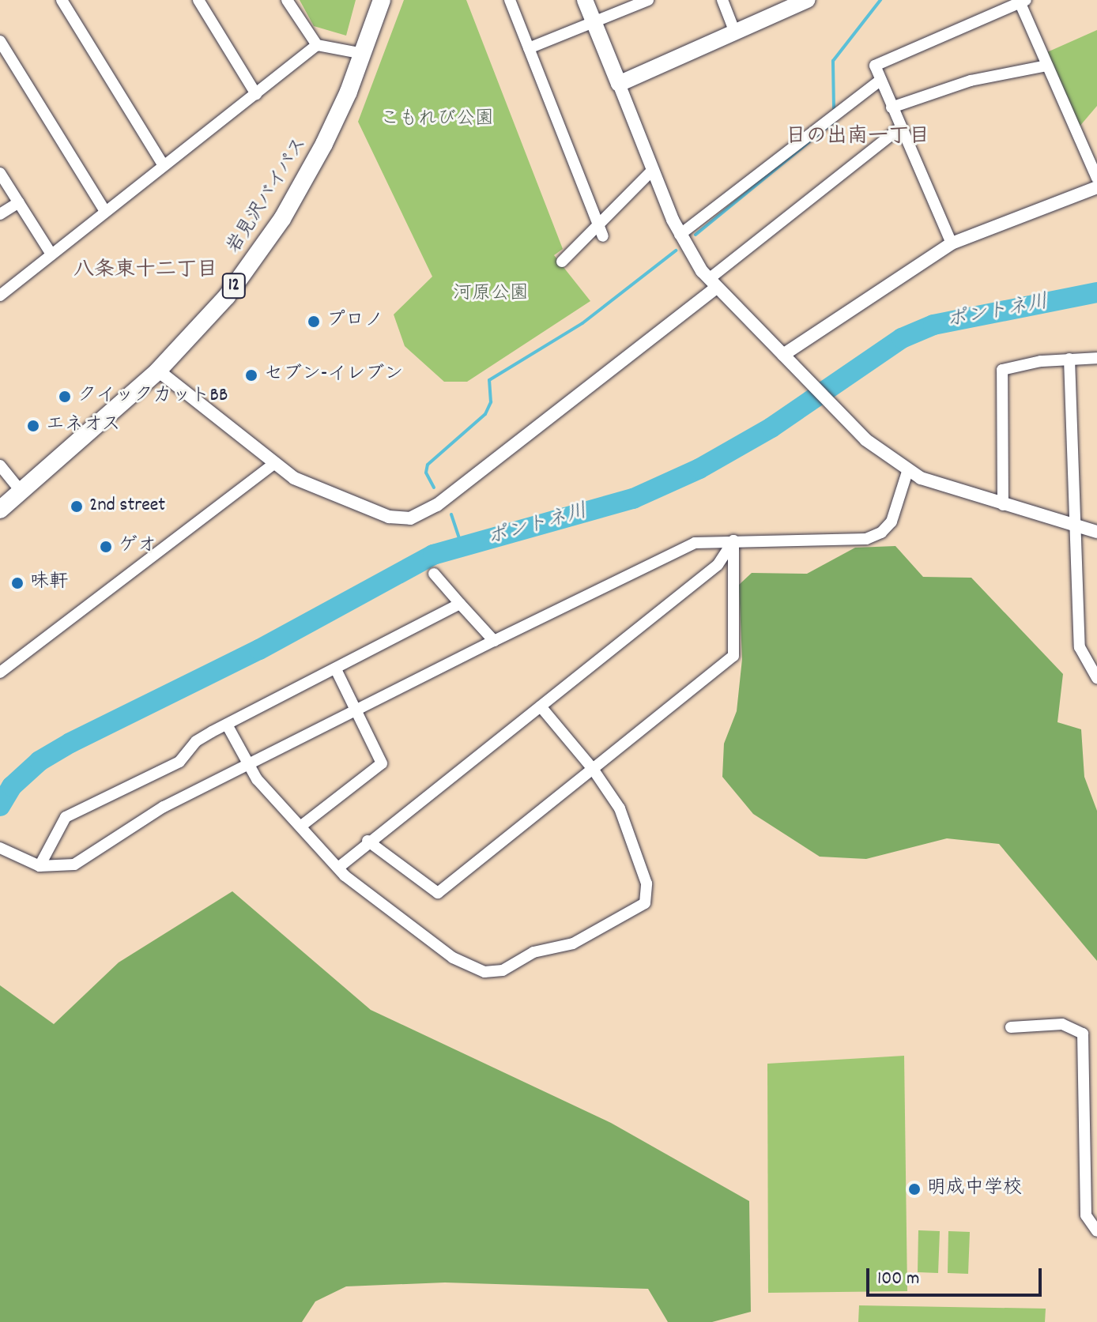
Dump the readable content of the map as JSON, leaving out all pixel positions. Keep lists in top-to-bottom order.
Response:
{
  "streets": {
    "highway": ["岩見沢バイパス", "12"]
  },
  "districts": ["日の出南一丁目", "八条東十二丁目"],
  "water": ["ポントネ川"],
  "parks": ["こもれび公園", "河原公園"],
  "places": [
    "プロノ",
    "セブン-イレブン",
    "クイックカットBB",
    "エネオス",
    "2nd street",
    "ゲオ",
    "味軒",
    "明成中学校"
  ],
  "scale_bar": "100 m"
}
